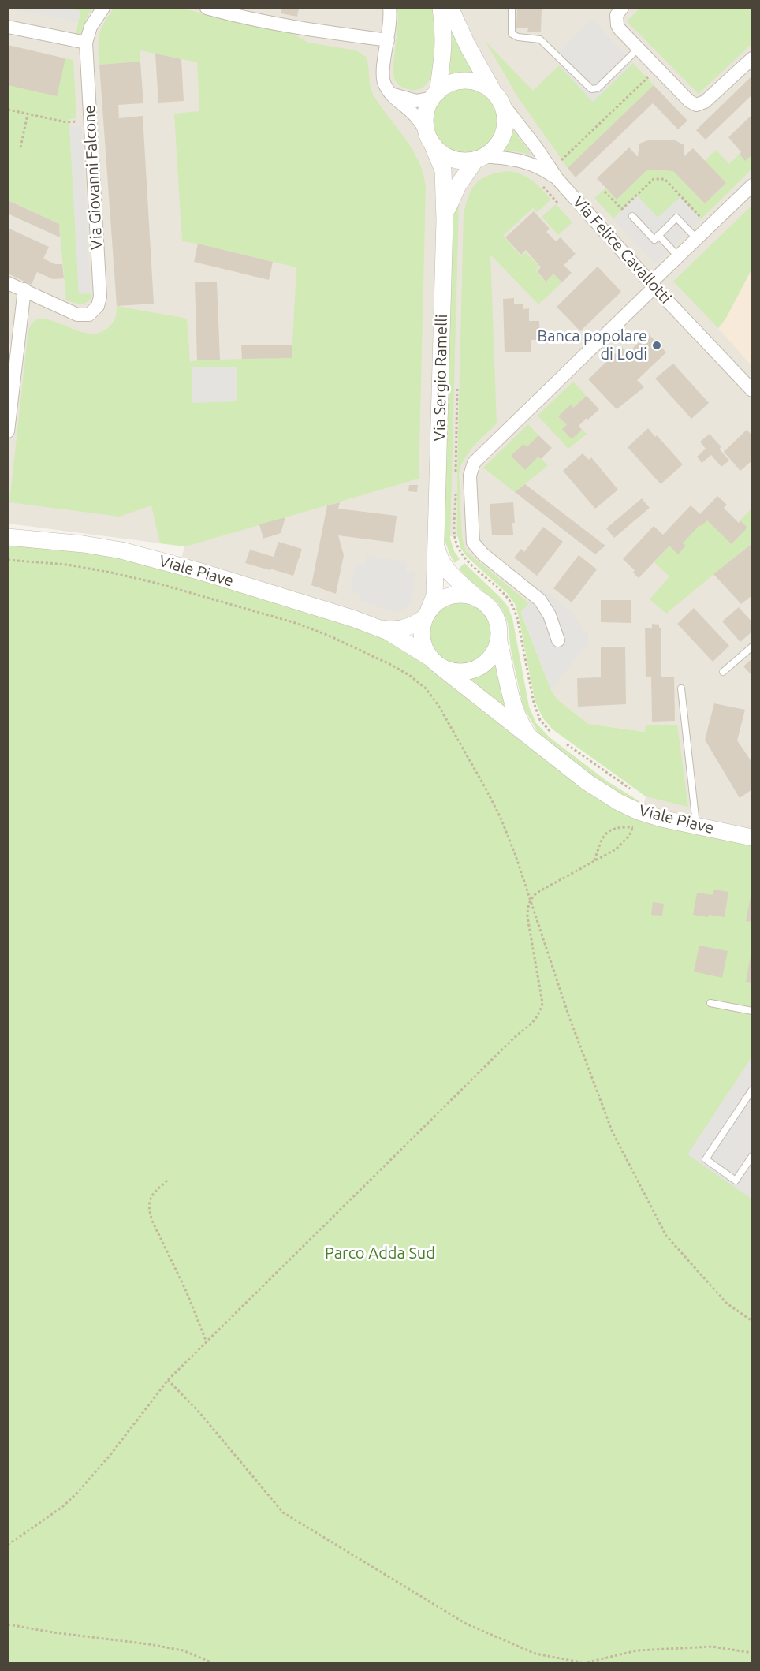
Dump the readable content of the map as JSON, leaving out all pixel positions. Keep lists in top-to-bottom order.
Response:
{
  "streets": {
    "street": [
      "Via Giovanni Falcone",
      "Via Felice Cavallotti",
      "Via Sergio Ramelli",
      "Viale Piave"
    ]
  },
  "crossings": [
    ["Via Felice Cavallotti", "Via Sergio Ramelli"],
    ["Via Sergio Ramelli", "Viale Piave"]
  ],
  "parks": ["Parco Adda Sud"],
  "places": ["Banca popolare di Lodi"]
}
